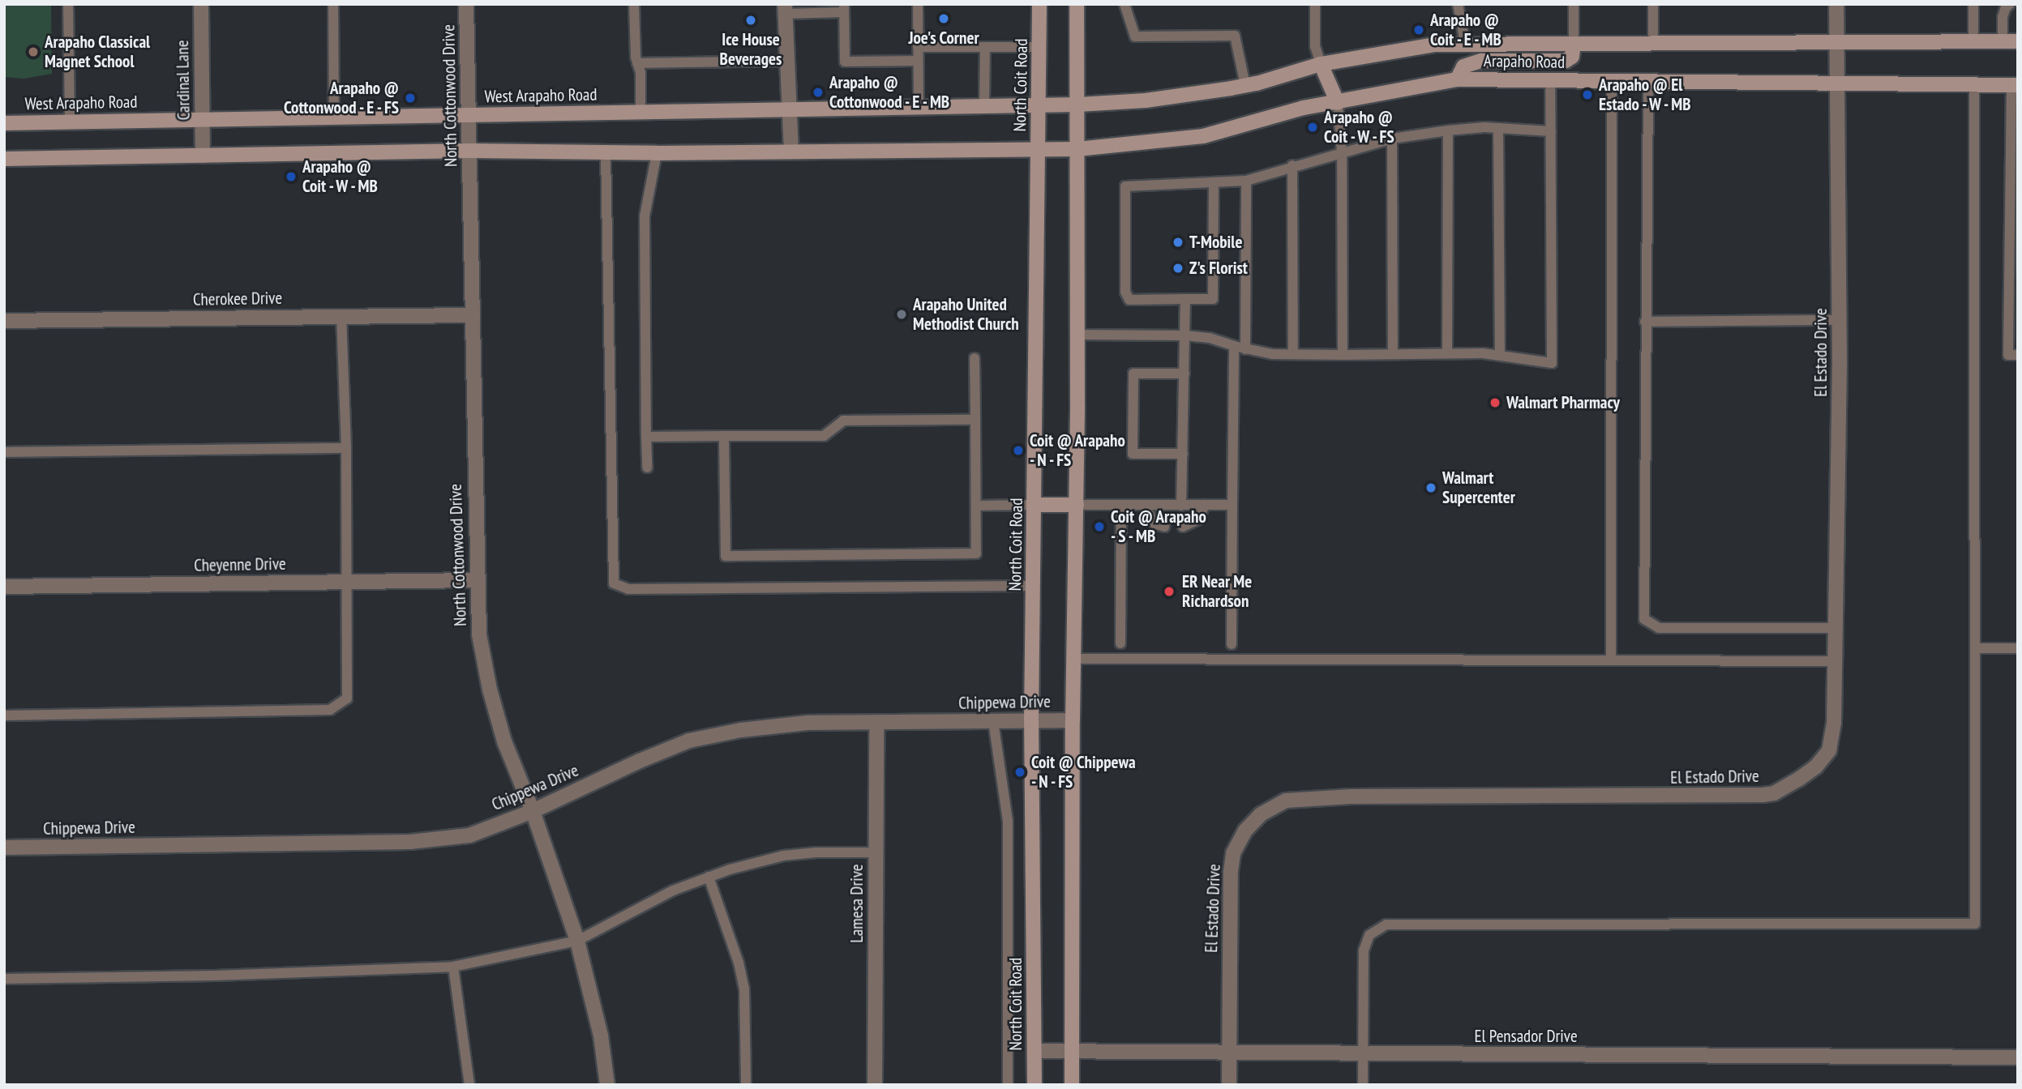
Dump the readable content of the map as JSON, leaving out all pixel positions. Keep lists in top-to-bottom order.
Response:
{
  "streets": {
    "main road": ["Arapaho Road", "North Coit Road", "West Arapaho Road"],
    "street": [
      "Cardinal Lane",
      "North Cottonwood Drive",
      "Cherokee Drive",
      "El Estado Drive",
      "Cheyenne Drive",
      "Chippewa Drive",
      "Lamesa Drive",
      "El Pensador Drive"
    ]
  },
  "crossings": [
    ["Arapaho Road", "North Coit Road"],
    ["Arapaho Road", "West Arapaho Road"],
    ["Arapaho Road", "El Estado Drive"],
    ["Cardinal Lane", "West Arapaho Road"],
    ["North Coit Road", "West Arapaho Road"],
    ["North Coit Road", "Chippewa Drive"],
    ["North Coit Road", "El Pensador Drive"],
    ["North Cottonwood Drive", "West Arapaho Road"],
    ["North Cottonwood Drive", "Cherokee Drive"],
    ["North Cottonwood Drive", "Cheyenne Drive"],
    ["North Cottonwood Drive", "Chippewa Drive"],
    ["El Estado Drive", "El Pensador Drive"],
    ["Chippewa Drive", "Lamesa Drive"]
  ],
  "places": [
    "Joe's Corner",
    "Ice House Beverages",
    "Arapaho @ Coit - E - MB",
    "Arapaho Classical Magnet School",
    "Arapaho @ Cottonwood - E - MB",
    "Arapaho @ El Estado - W - MB",
    "Arapaho @ Cottonwood - E - FS",
    "Arapaho @ Coit - W - FS",
    "Arapaho @ Coit - W - MB",
    "T-Mobile",
    "Z's Florist",
    "Arapaho United Methodist Church",
    "Walmart Pharmacy",
    "Coit @ Arapaho - N - FS",
    "Walmart Supercenter",
    "Coit @ Arapaho - S - MB",
    "ER Near Me Richardson",
    "Coit @ Chippewa - N - FS"
  ]
}
